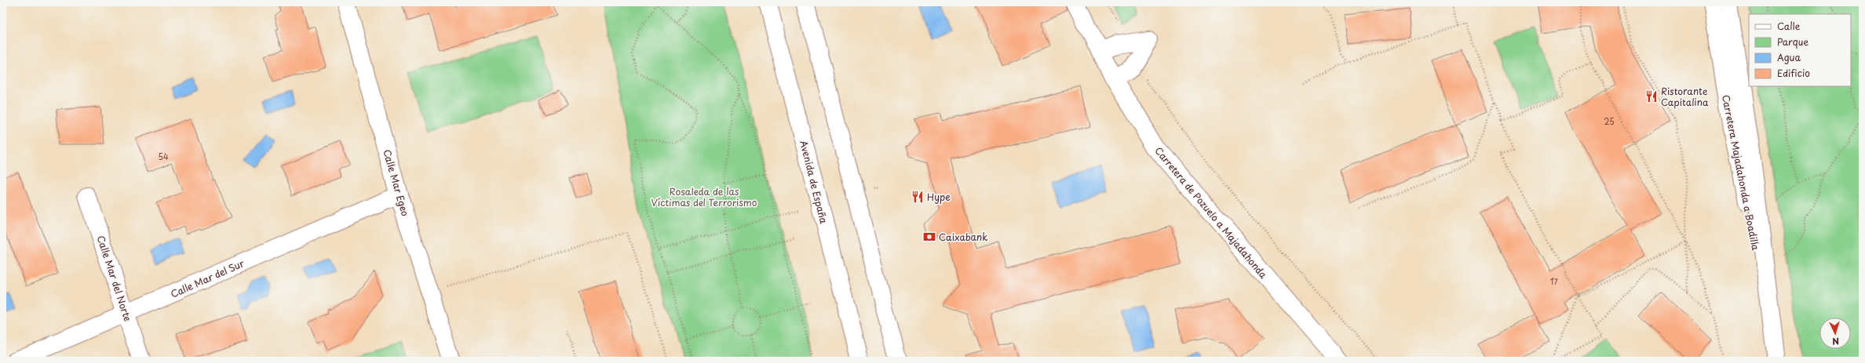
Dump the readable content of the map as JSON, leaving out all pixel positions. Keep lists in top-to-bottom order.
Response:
{
  "streets": {
    "street": [
      "Carretera Majadahonda a Boadilla",
      "Avenida de España",
      "Calle Mar Egeo",
      "Carretera de Pozuelo a Majadahonda",
      "Calle Mar del Norte",
      "Calle Mar del Sur"
    ]
  },
  "crossings": [
    ["Calle Mar Egeo", "Calle Mar del Sur"],
    ["Calle Mar del Norte", "Calle Mar del Sur"]
  ],
  "parks": ["Rosaleda de las Víctimas del Terrorismo"],
  "places": {
    "restaurant": ["Ristorante Capitalina", "Hype"],
    "bank": ["Caixabank"]
  },
  "house_numbers": ["25", "54", "17"],
  "legend": [
    "Calle",
    "Parque",
    "Agua",
    "Edificio"
  ],
  "north": "bottom"
}
